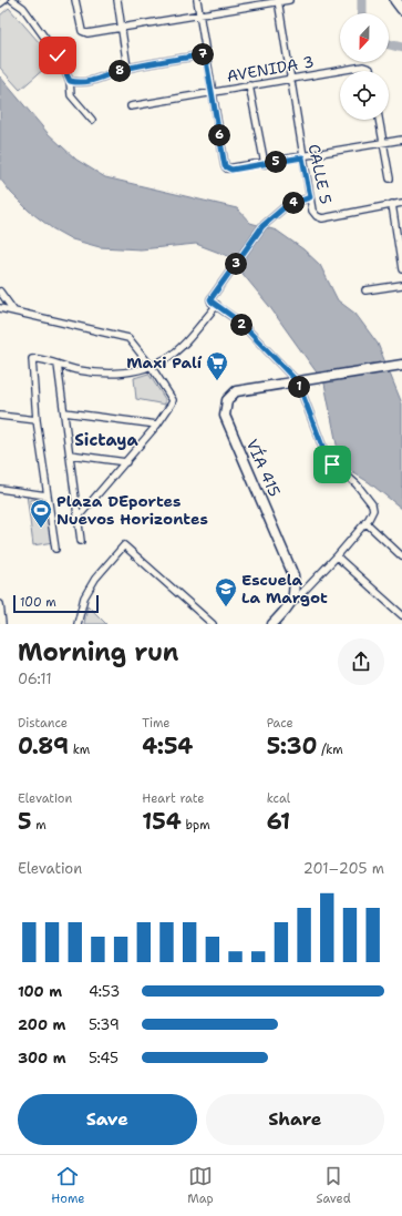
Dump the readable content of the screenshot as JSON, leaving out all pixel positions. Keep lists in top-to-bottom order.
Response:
{
  "streets": {
    "street": ["AVENIDA 3", "CALLE 5", "VÍA 415"]
  },
  "crossings": [
    ["AVENIDA 3", "CALLE 5"]
  ],
  "districts": ["Sictaya"],
  "places": {
    "supermarket": ["Maxi Palí"],
    "sports": ["Plaza DEportes Nuevos Horizontes"],
    "school or university": ["Escuela La Margot"]
  },
  "scale_bar": "100 m",
  "north": "bottom",
  "page": {
    "pins": [
      "7",
      "8",
      "6",
      "5",
      "4",
      "3",
      "2",
      "1"
    ],
    "scale": "100 m",
    "heading": ["Morning run", "06:11"],
    "stats": [
      ["Distance", "0.89 km"],
      ["Time", "4:54"],
      ["Pace", "5:30 /km"],
      ["Elevation", "5 m"],
      ["Heart rate", "154 bpm"],
      ["kcal", "61"]
    ],
    "chart": ["Elevation", "201–205 m"],
    "list": [
      {
        "name": "100 m",
        "note": "4:53"
      },
      {
        "name": "200 m",
        "note": "5:39"
      },
      {
        "name": "300 m",
        "note": "5:45"
      }
    ],
    "buttons": ["Save", "Share"],
    "tabs": ["Home", "Map", "Saved"]
  }
}
